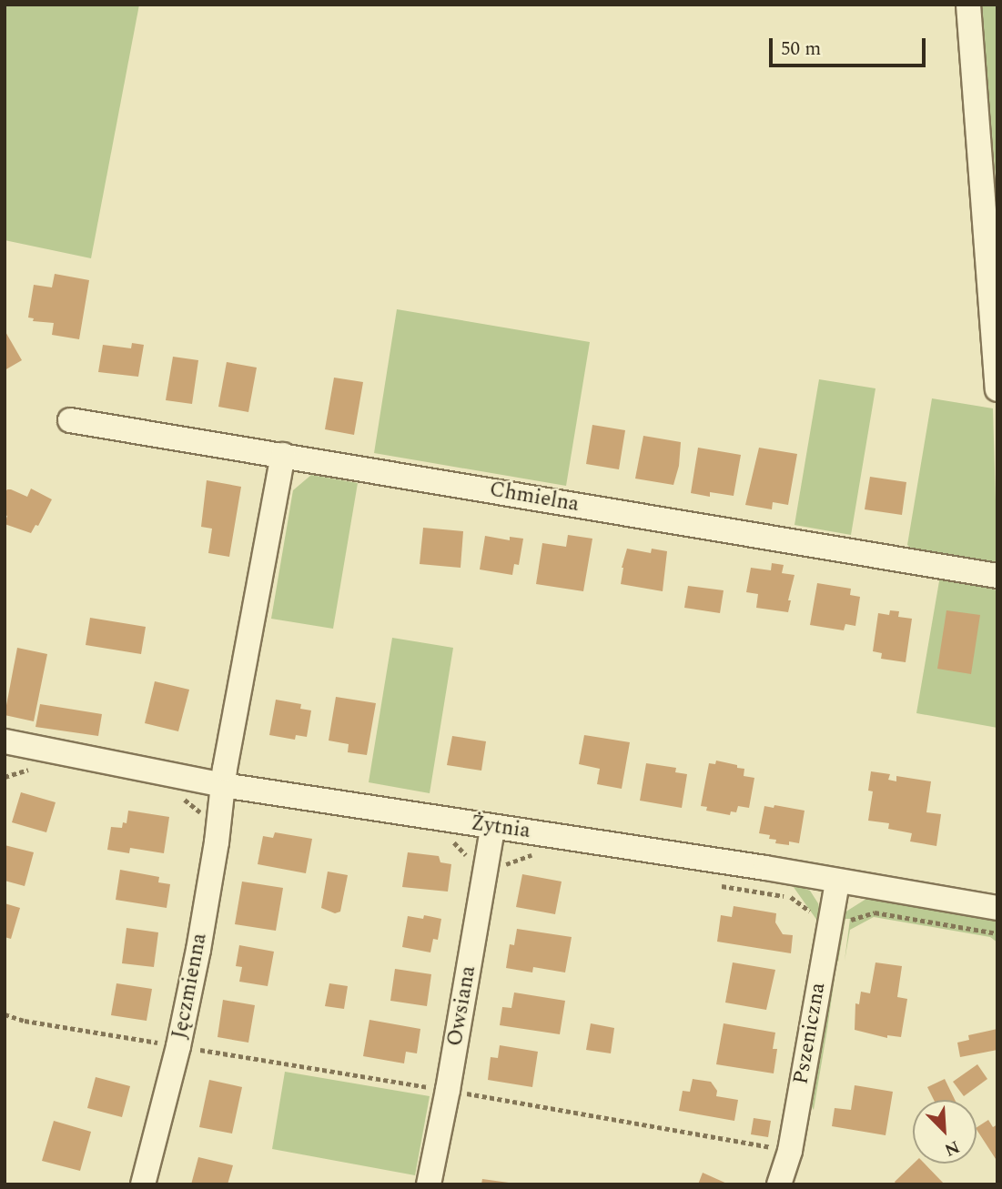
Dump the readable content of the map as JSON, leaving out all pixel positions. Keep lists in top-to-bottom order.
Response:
{
  "streets": {
    "street": [
      "Chmielna",
      "Żytnia",
      "Jęczmienna",
      "Owsiana",
      "Pszeniczna"
    ]
  },
  "crossings": [
    ["Chmielna", "Jęczmienna"],
    ["Żytnia", "Jęczmienna"],
    ["Żytnia", "Owsiana"],
    ["Żytnia", "Pszeniczna"]
  ],
  "scale_bar": "50 m",
  "north": "bottom right"
}
